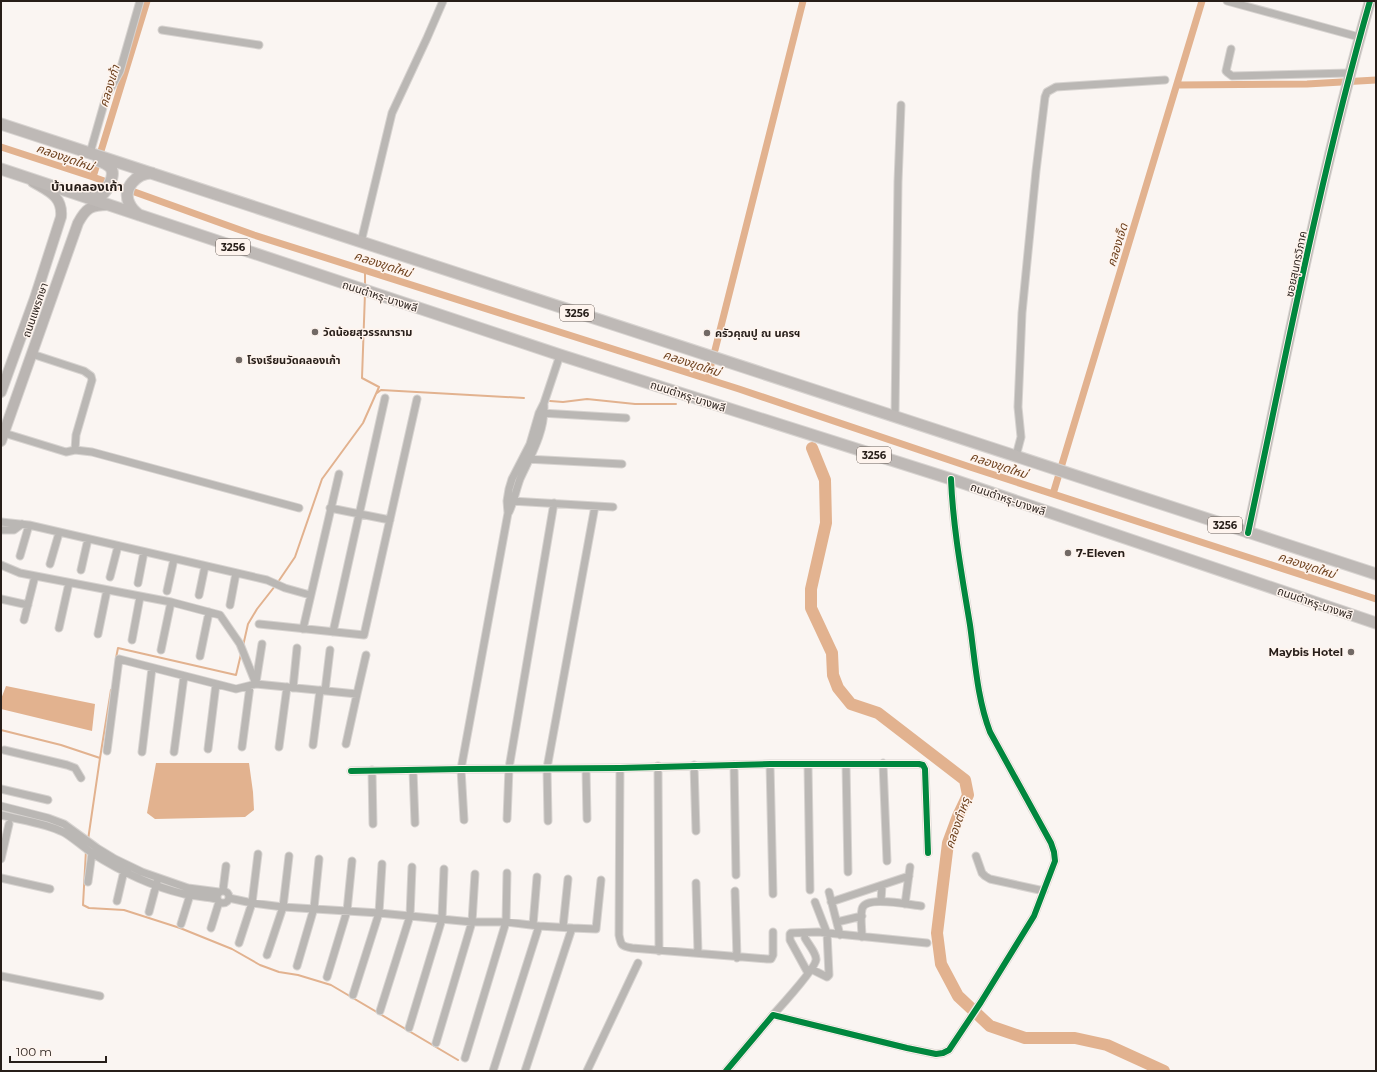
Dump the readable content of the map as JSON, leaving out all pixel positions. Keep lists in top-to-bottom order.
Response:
{
  "streets": {
    "main road": ["3256", "ถนนตำหรุ-บางพลี"],
    "street": ["ซอยสุนทรวิภาค", "ถนนแพรกษา"]
  },
  "crossings": [
    ["3256", "ซอยสุนทรวิภาค"],
    ["ถนนตำหรุ-บางพลี", "ถนนแพรกษา"]
  ],
  "districts": ["บ้านคลองเก้า"],
  "water": [
    "คลองเก้า",
    "คลองขุดใหม่",
    "คลองเจ็ด",
    "คลองตำหรุ"
  ],
  "places": [
    "วัดน้อยสุวรรณาราม",
    "ครัวคุณปู ณ นครฯ",
    "โรงเรียนวัดคลองเก้า",
    "7-Eleven",
    "Maybis Hotel"
  ],
  "scale_bar": "100 m"
}
